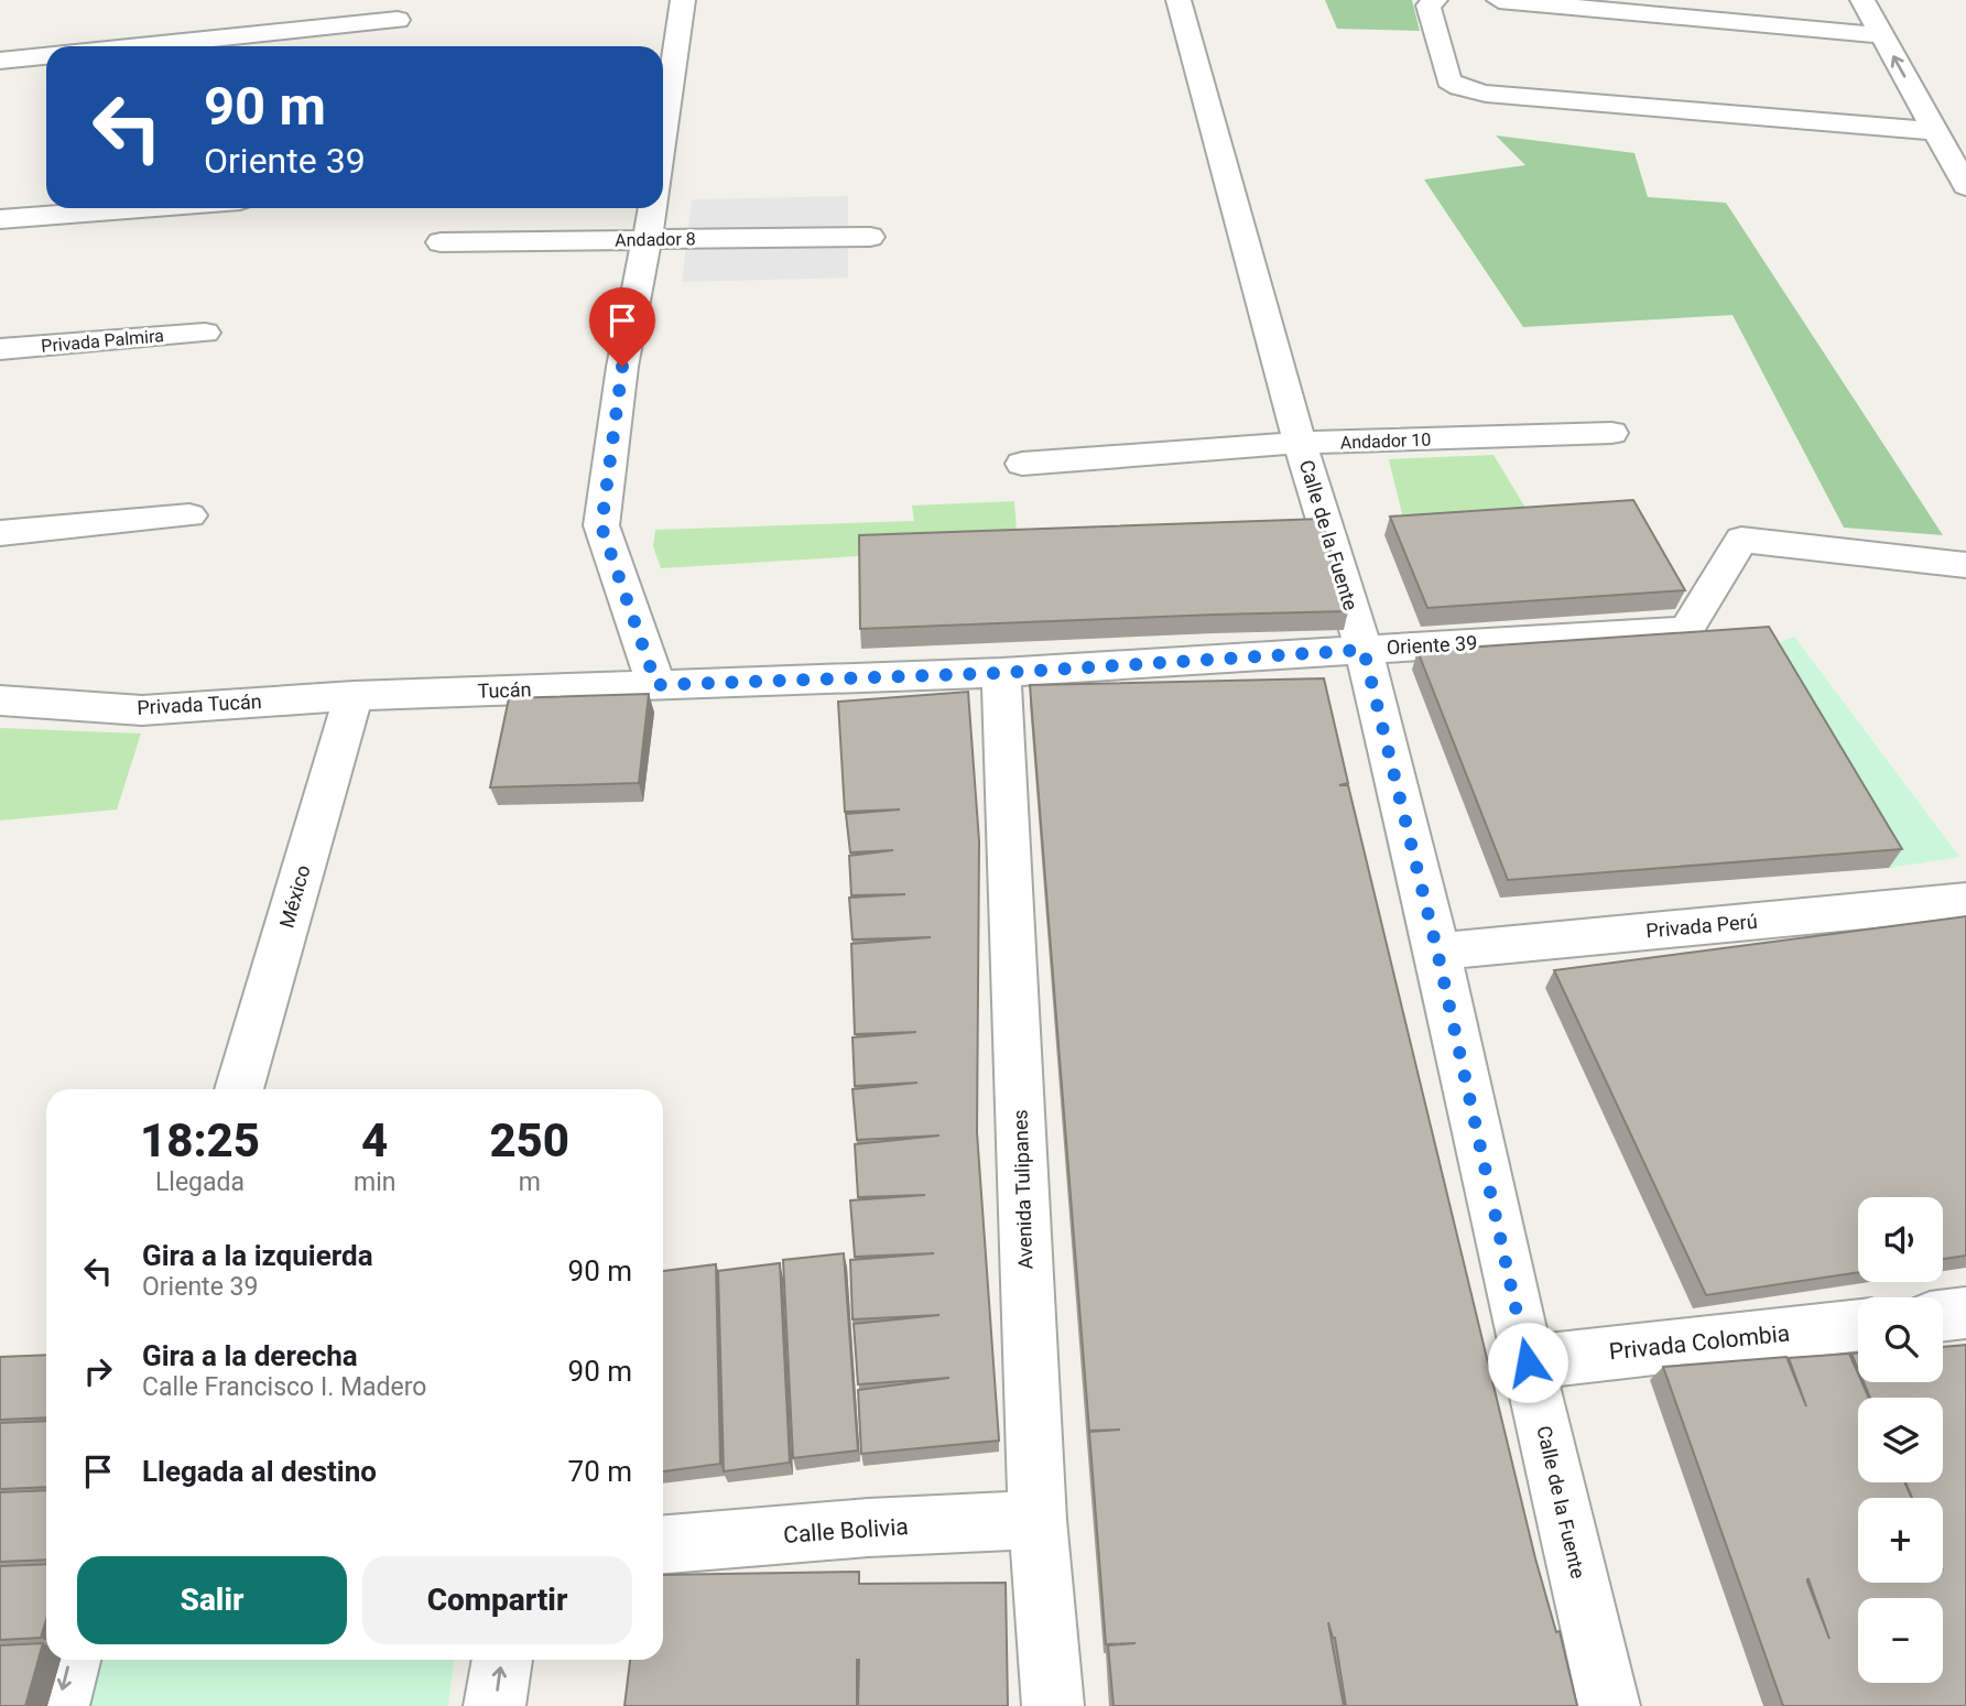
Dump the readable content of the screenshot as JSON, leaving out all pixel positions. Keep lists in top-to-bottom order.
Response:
{
  "streets": {
    "street": [
      "Andador 8",
      "Privada Palmira",
      "Andador 10",
      "Calle de la Fuente",
      "Oriente 39",
      "Tucán",
      "Privada Tucán",
      "México",
      "Privada Perú",
      "Avenida Tulipanes",
      "Privada Colombia",
      "Calle Bolivia"
    ]
  },
  "crossings": [
    ["Andador 10", "Calle de la Fuente"],
    ["Calle de la Fuente", "Oriente 39"],
    ["Calle de la Fuente", "Privada Perú"],
    ["Calle de la Fuente", "Privada Colombia"],
    ["Oriente 39", "Tucán"],
    ["Oriente 39", "Avenida Tulipanes"],
    ["Tucán", "Privada Tucán"],
    ["Tucán", "México"],
    ["Privada Tucán", "México"],
    ["Avenida Tulipanes", "Calle Bolivia"]
  ],
  "page": {
    "turn": ["90 m", "Oriente 39"],
    "eta": [
      "18:25",
      "Llegada",
      "4",
      "min",
      "250",
      "m"
    ],
    "map_buttons": ["+", "−"],
    "list": [
      {
        "name": "Gira a la izquierda",
        "note": "Oriente 39",
        "value": "90 m"
      },
      {
        "name": "Gira a la derecha",
        "note": "Calle Francisco I. Madero",
        "value": "90 m"
      },
      {
        "name": "Llegada al destino",
        "value": "70 m"
      }
    ],
    "buttons": ["Salir", "Compartir"]
  }
}
